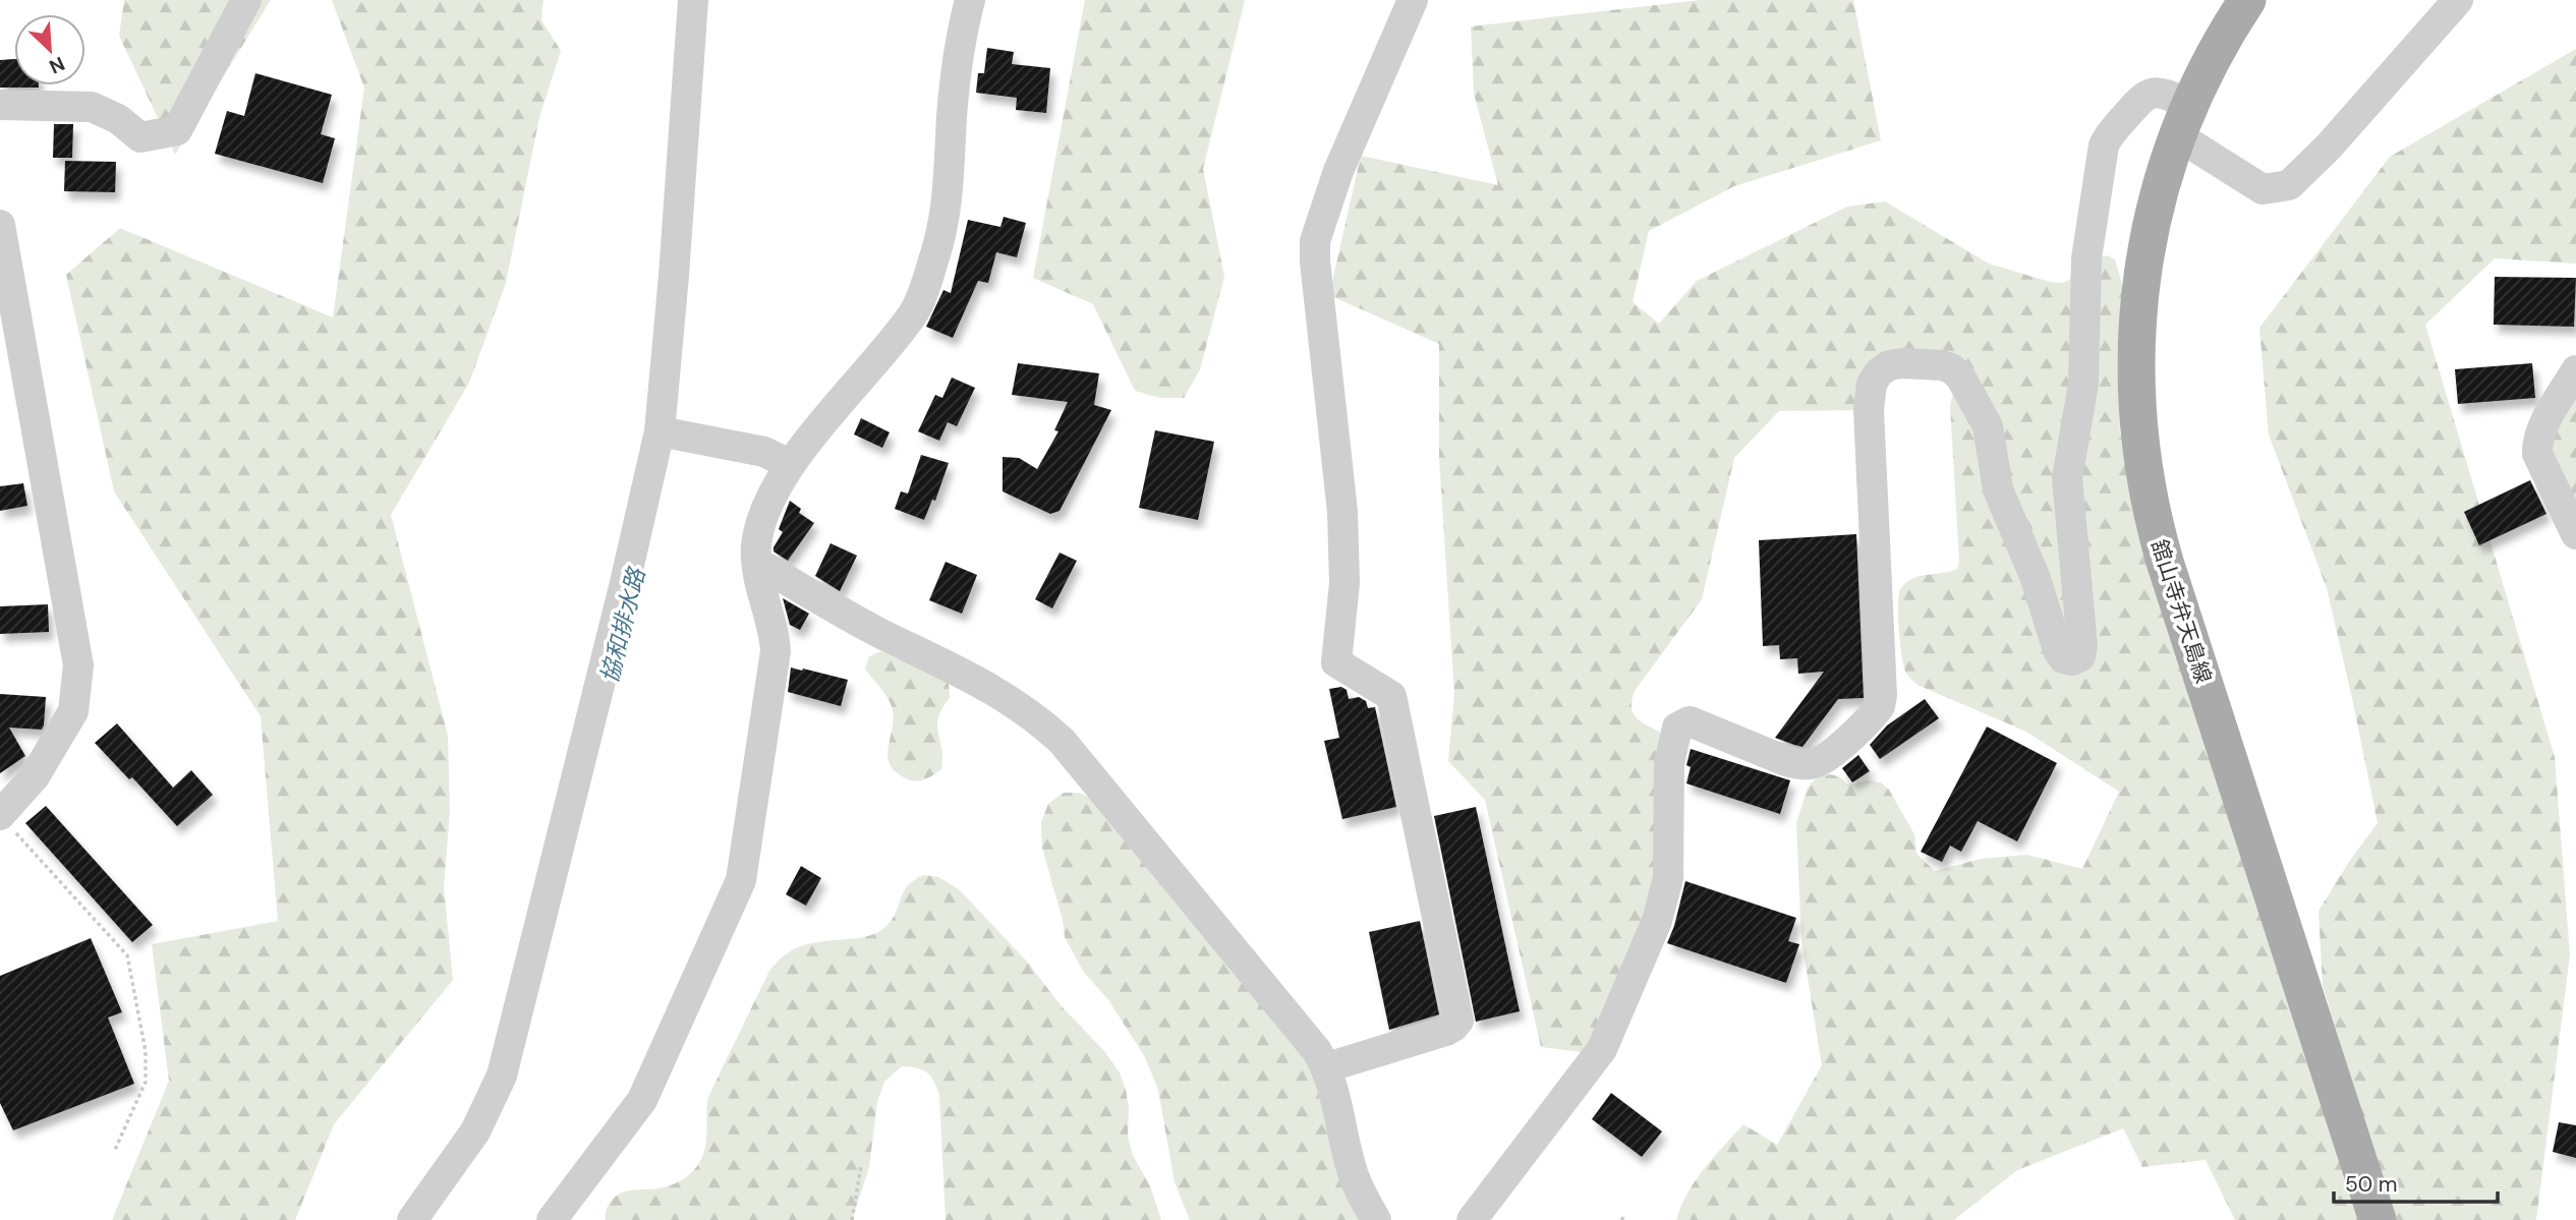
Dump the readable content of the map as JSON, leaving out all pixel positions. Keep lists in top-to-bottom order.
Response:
{
  "streets": {
    "main road": ["舘山寺弁天島線"]
  },
  "water": ["協和排水路"],
  "scale_bar": "50 m",
  "north": "bottom right"
}
